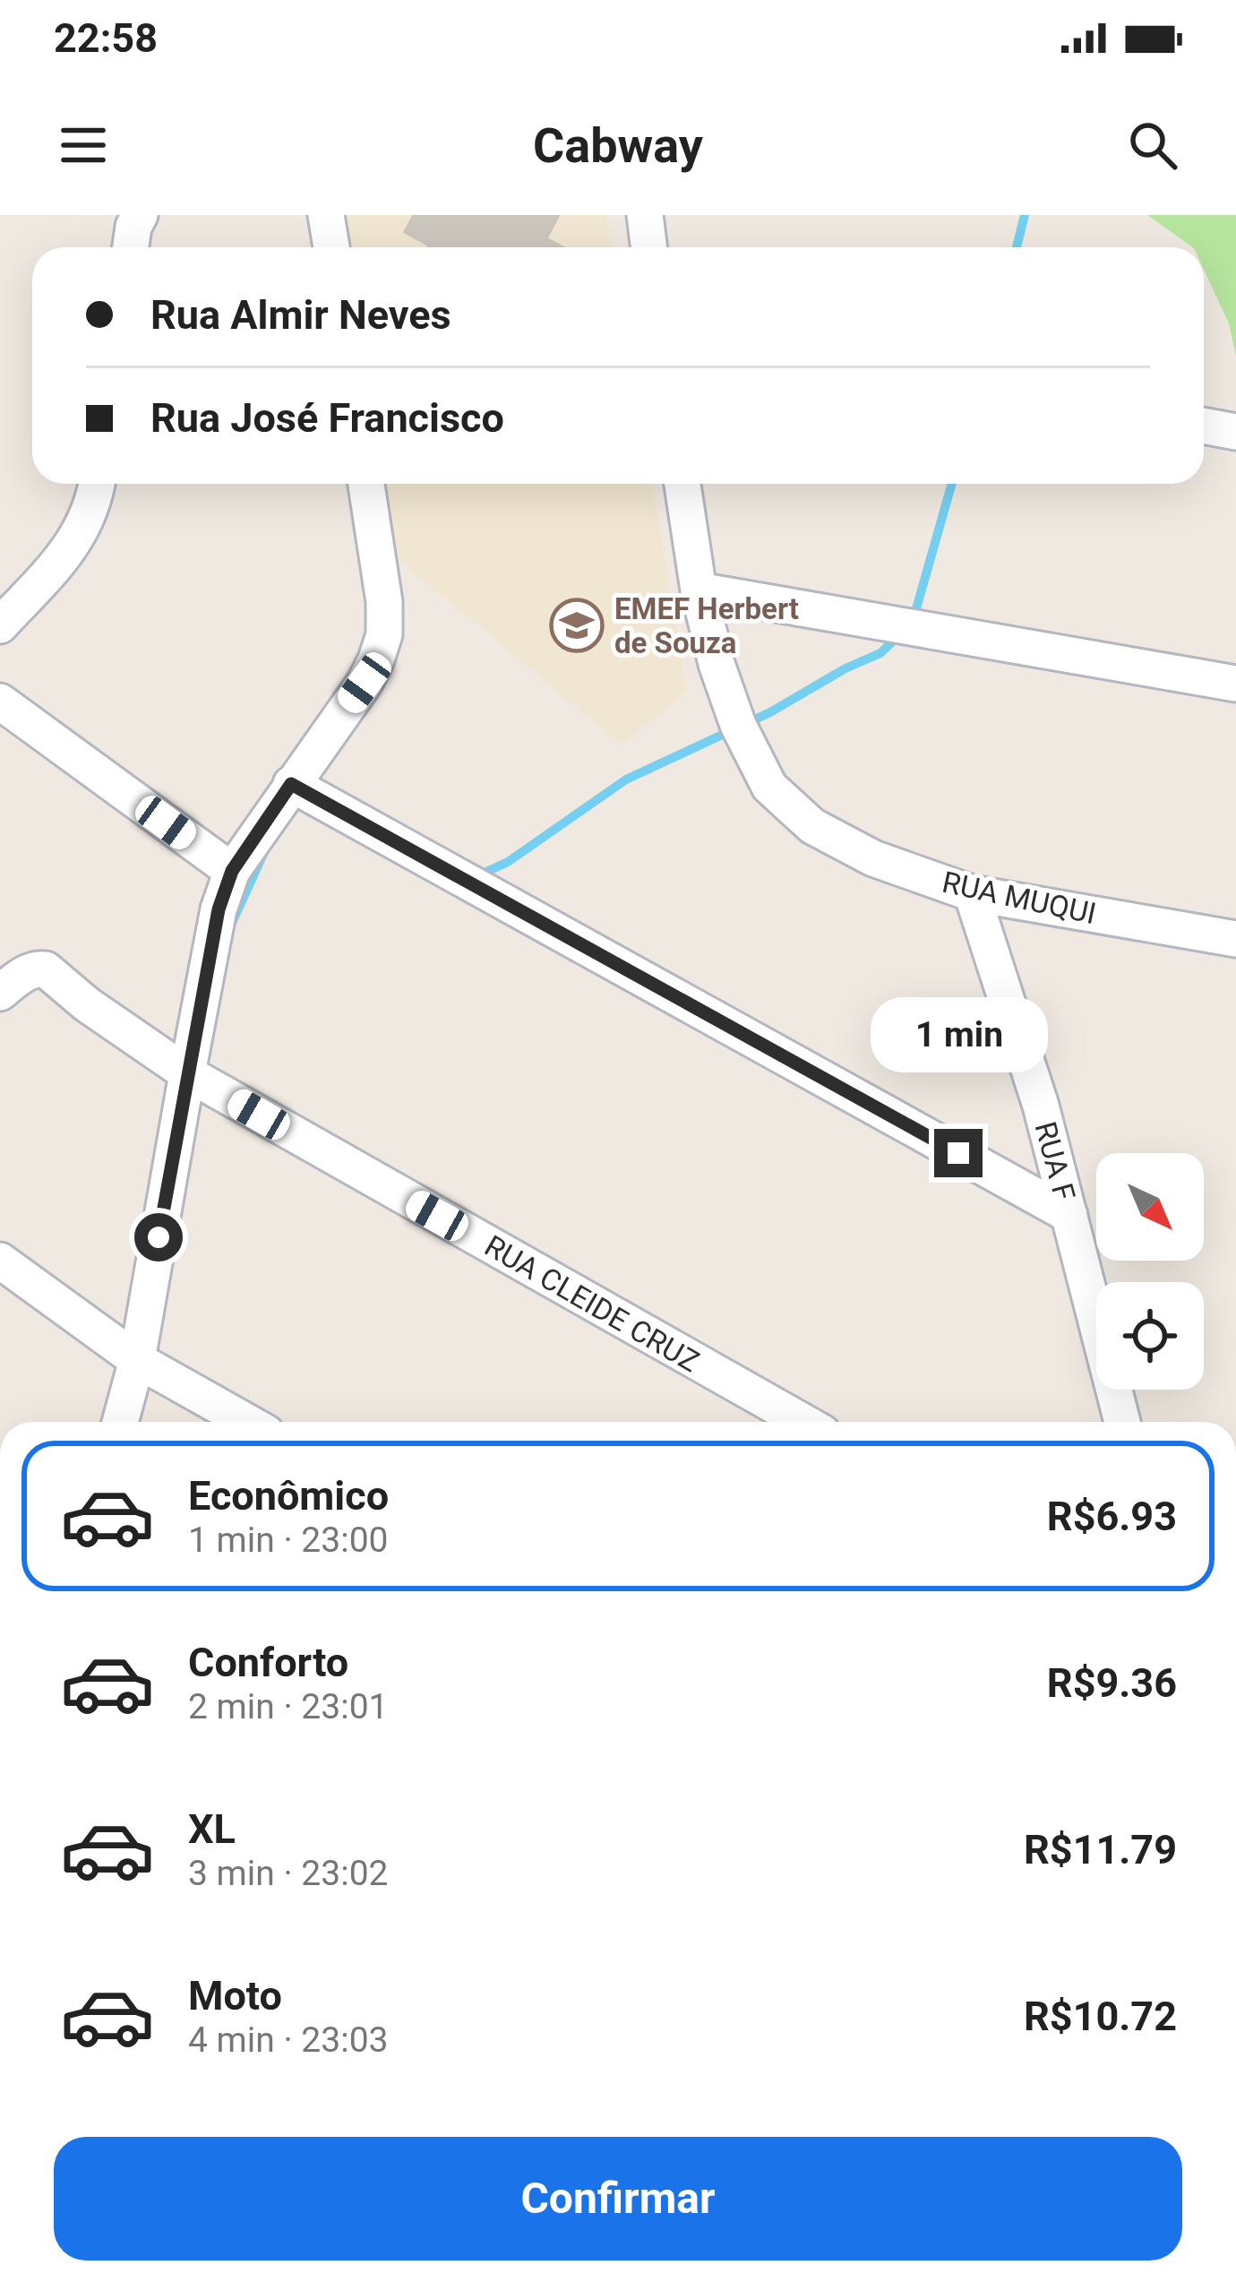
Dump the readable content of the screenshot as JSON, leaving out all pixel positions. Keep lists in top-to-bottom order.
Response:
{
  "streets": {
    "street": ["RUA MUQUI", "RUA F", "RUA CLEIDE CRUZ"]
  },
  "crossings": [
    ["RUA MUQUI", "RUA F"]
  ],
  "places": {
    "school or university": ["EMEF Herbert de Souza"]
  },
  "north": "bottom right",
  "page": {
    "status": "22:58",
    "header": "Cabway",
    "banner": ["Rua Almir Neves", "Rua José Francisco"],
    "bubble": "1 min",
    "list": [
      {
        "name": "Econômico",
        "note": "1 min · 23:00",
        "value": "R$6.93"
      },
      {
        "name": "Conforto",
        "note": "2 min · 23:01",
        "value": "R$9.36"
      },
      {
        "name": "XL",
        "note": "3 min · 23:02",
        "value": "R$11.79"
      },
      {
        "name": "Moto",
        "note": "4 min · 23:03",
        "value": "R$10.72"
      }
    ],
    "buttons": "Confirmar"
  }
}
